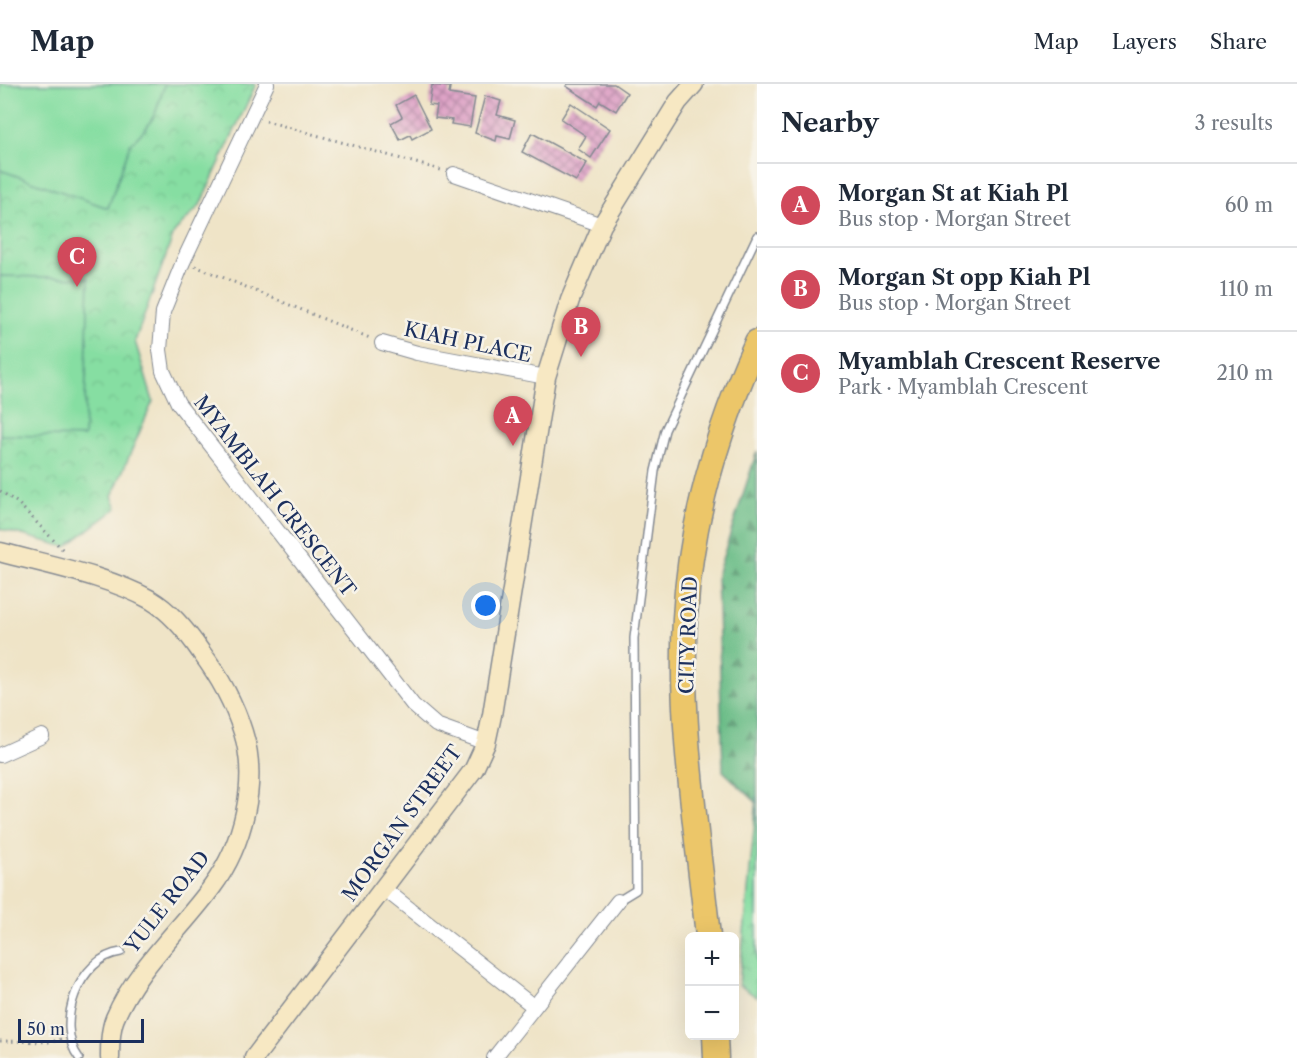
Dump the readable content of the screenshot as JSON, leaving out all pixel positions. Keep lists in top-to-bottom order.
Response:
{
  "streets": {
    "highway": ["CITY ROAD"],
    "street": [
      "KIAH PLACE",
      "MYAMBLAH CRESCENT",
      "MORGAN STREET",
      "YULE ROAD"
    ]
  },
  "crossings": [
    ["KIAH PLACE", "MORGAN STREET"],
    ["MYAMBLAH CRESCENT", "MORGAN STREET"]
  ],
  "scale_bar": "50 m",
  "page": {
    "header": "Map",
    "nav": ["Map", "Layers", "Share"],
    "heading": ["Nearby", "3 results"],
    "list": [
      {
        "mark": "A",
        "name": "Morgan St at Kiah Pl",
        "note": "Bus stop · Morgan Street",
        "value": "60 m"
      },
      {
        "mark": "B",
        "name": "Morgan St opp Kiah Pl",
        "note": "Bus stop · Morgan Street",
        "value": "110 m"
      },
      {
        "mark": "C",
        "name": "Myamblah Crescent Reserve",
        "note": "Park · Myamblah Crescent",
        "value": "210 m"
      }
    ],
    "pins": ["C", "B", "A"],
    "map_buttons": ["+", "−"],
    "scale": "50 m"
  }
}
